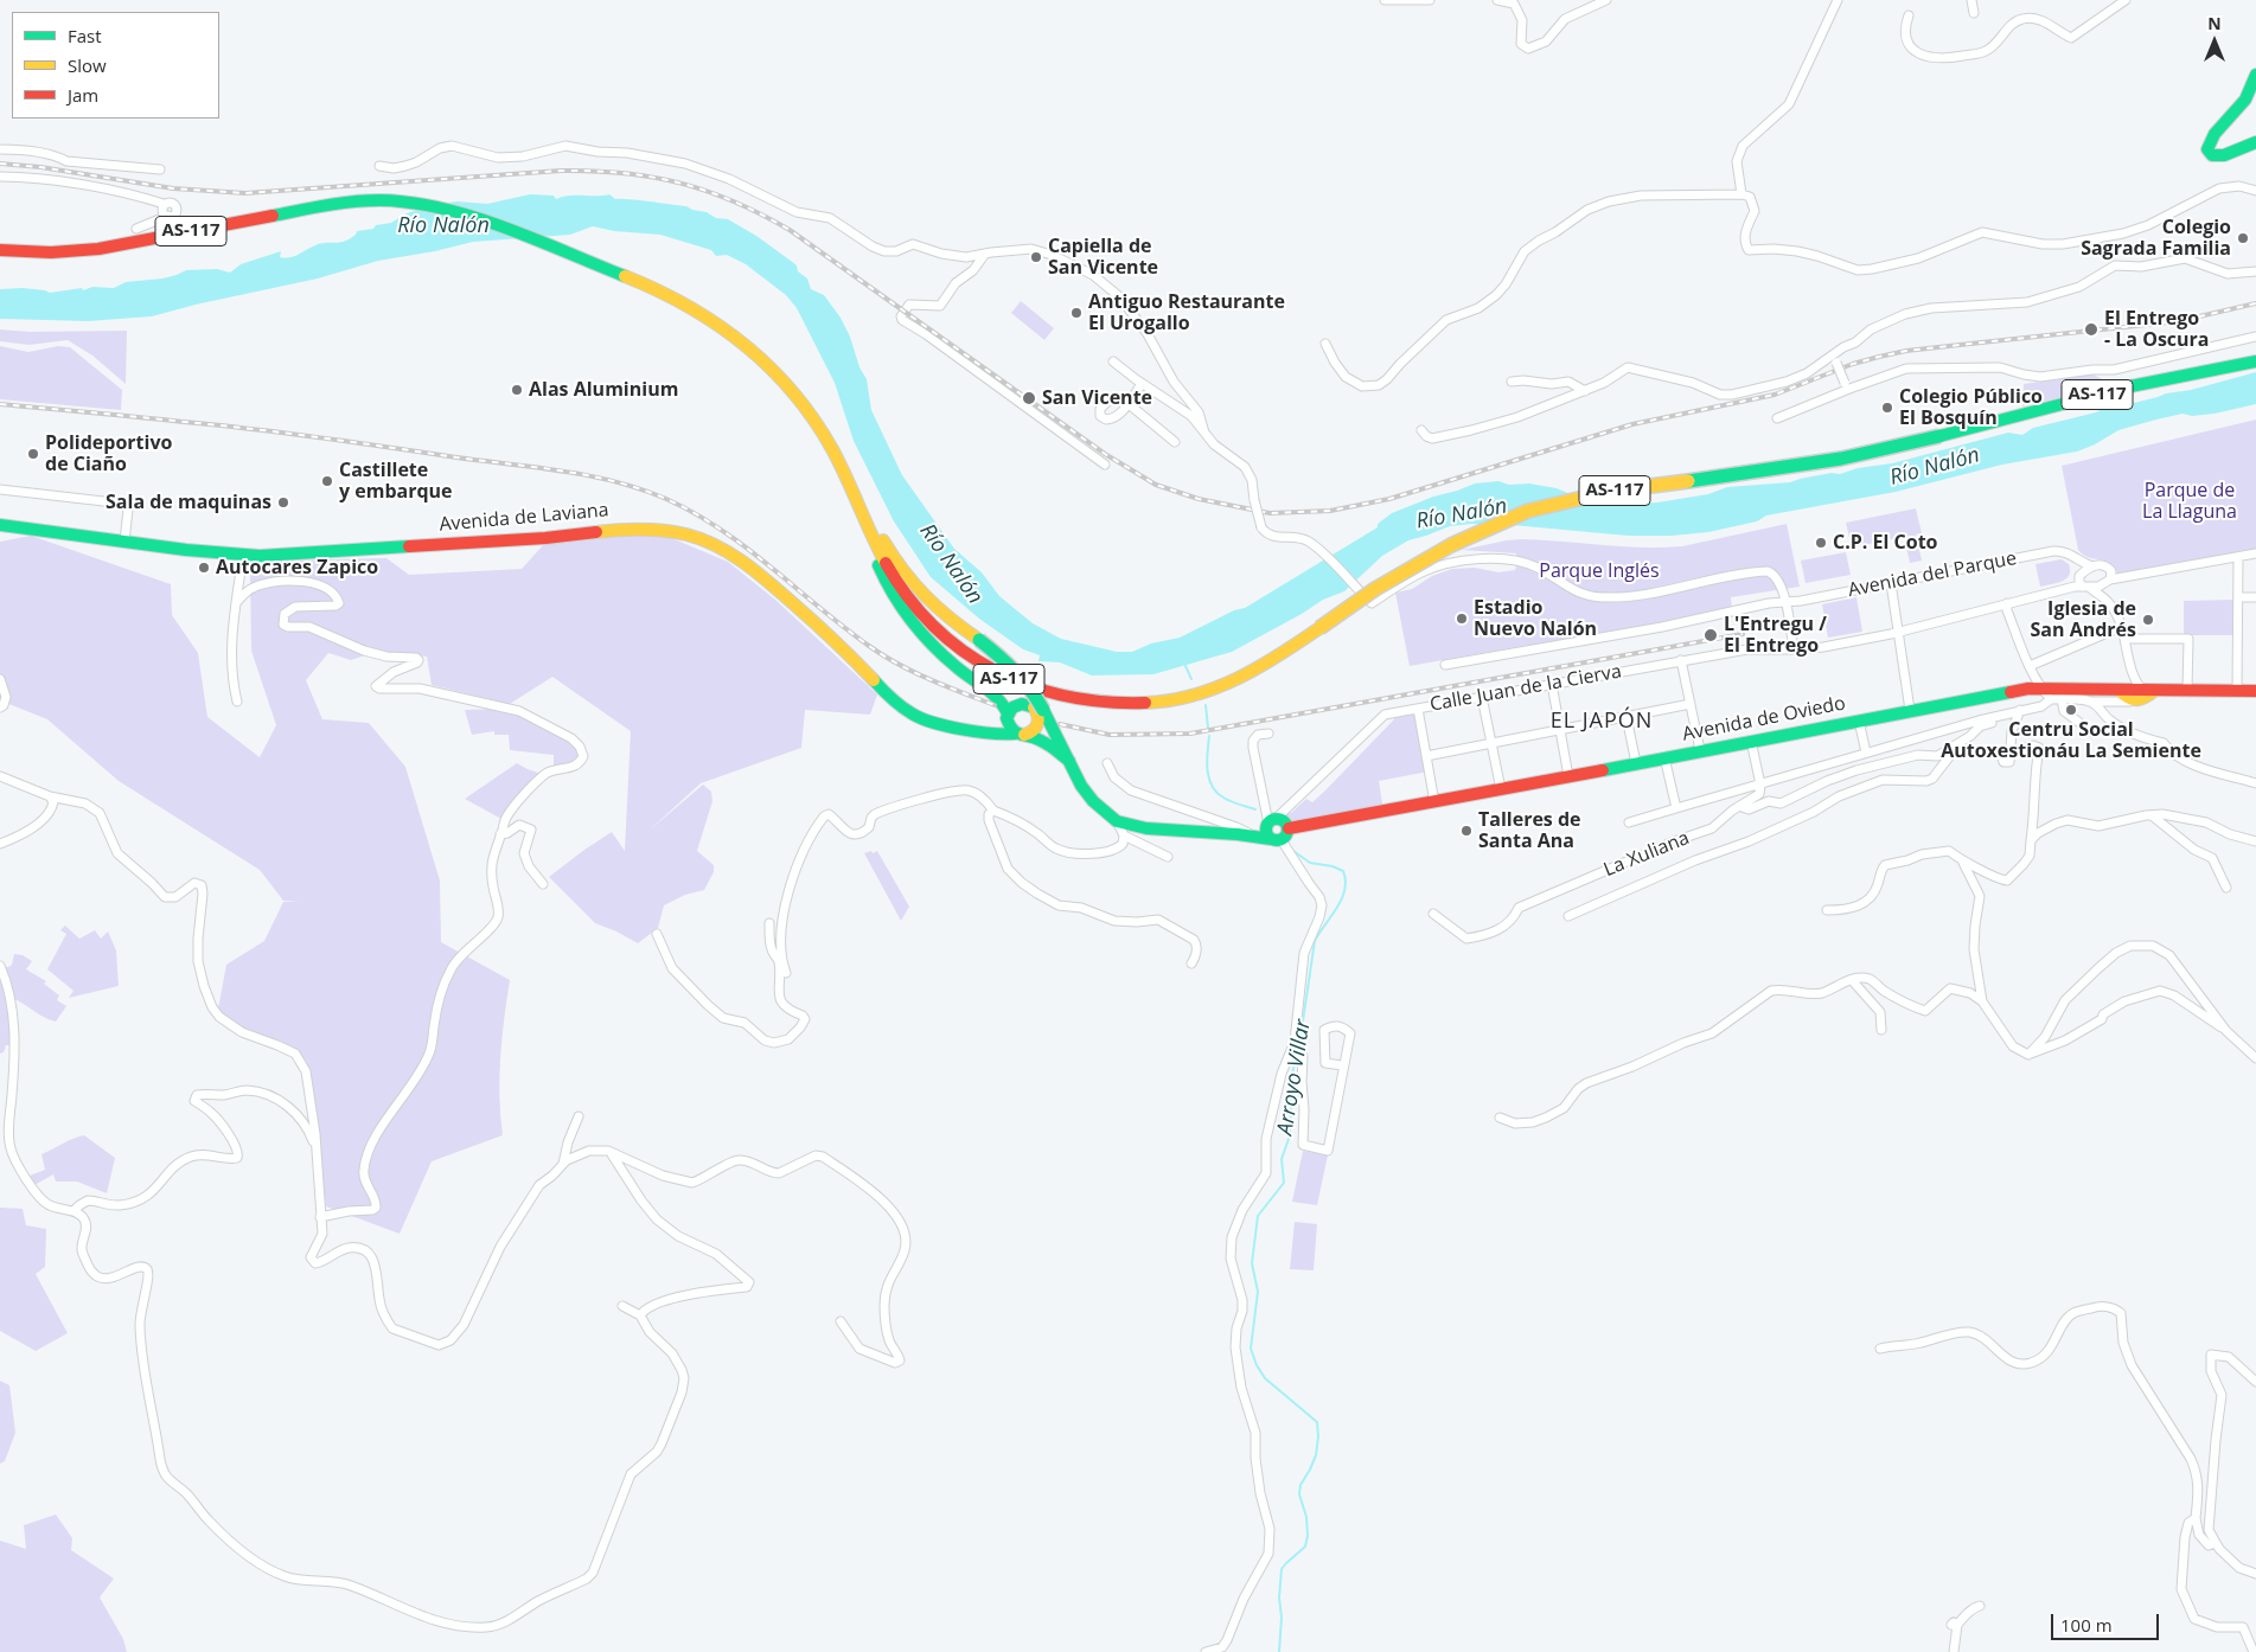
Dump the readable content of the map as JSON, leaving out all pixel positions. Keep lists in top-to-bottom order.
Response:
{
  "streets": {
    "main road": ["AS-117", "Avenida de Laviana", "Avenida de Oviedo"],
    "street": ["Avenida del Parque", "Calle Juan de la Cierva", "La Xuliana"]
  },
  "crossings": [
    ["AS-117", "Avenida de Laviana"],
    ["Avenida del Parque", "Calle Juan de la Cierva"],
    ["Calle Juan de la Cierva", "Avenida de Oviedo"]
  ],
  "districts": ["EL JAPÓN"],
  "water": ["Río Nalón", "Arroyo Villar"],
  "parks": ["Parque de La Llaguna", "Parque Inglés"],
  "places": [
    "Colegio Sagrada Familia",
    "Capiella de San Vicente",
    "Antiguo Restaurante El Urogallo",
    "El Entrego - La Oscura",
    "Alas Aluminium",
    "San Vicente",
    "Colegio Público El Bosquín",
    "Polideportivo de Ciaño",
    "Castillete y embarque",
    "Sala de maquinas",
    "C.P. El Coto",
    "Autocares Zapico",
    "Estadio Nuevo Nalón",
    "Iglesia de San Andrés",
    "L'Entregu / El Entrego",
    "Centru Social Autoxestionáu La Semiente",
    "Talleres de Santa Ana"
  ],
  "legend": ["Fast", "Slow", "Jam"],
  "scale_bar": "100 m",
  "north": "top"
}
